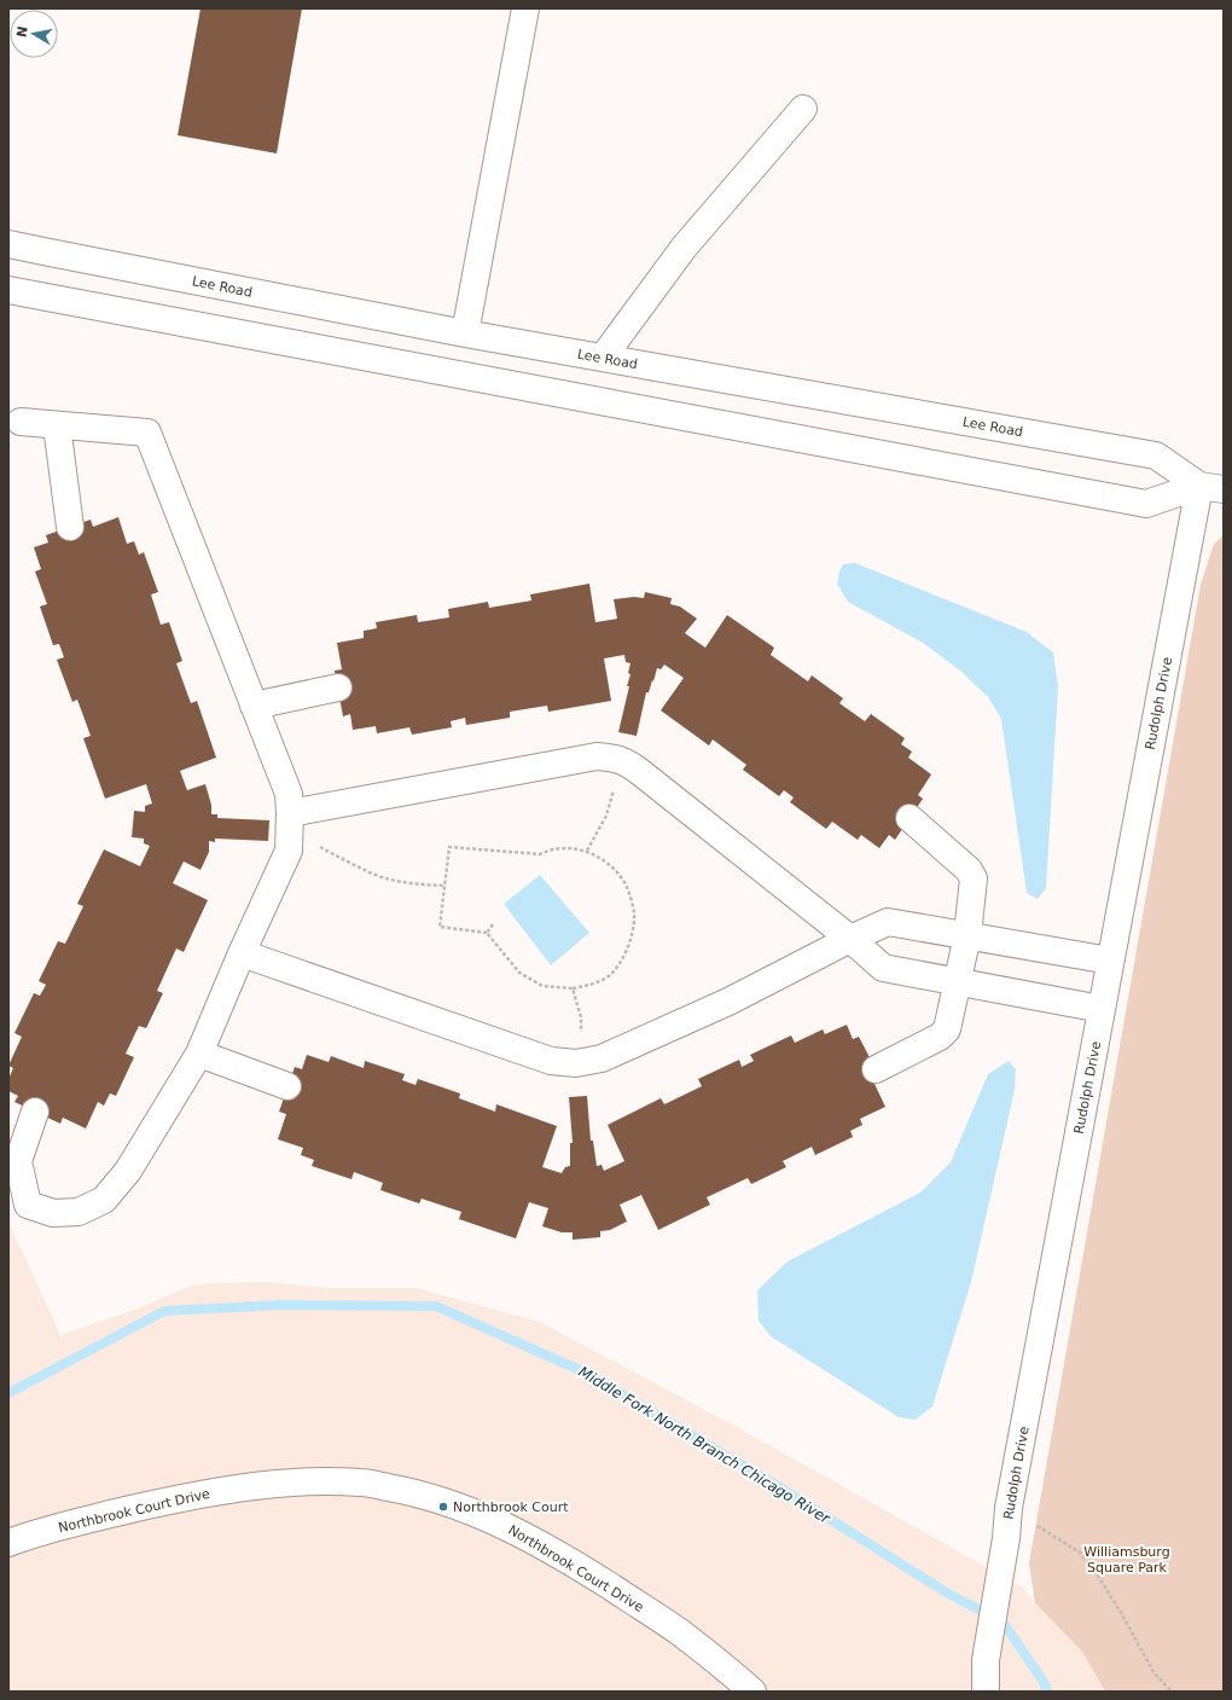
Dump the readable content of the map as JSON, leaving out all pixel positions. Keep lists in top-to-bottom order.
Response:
{
  "streets": {
    "street": ["Lee Road", "Rudolph Drive", "Northbrook Court Drive"]
  },
  "crossings": [
    ["Lee Road", "Rudolph Drive"]
  ],
  "water": ["Middle Fork North Branch Chicago River"],
  "parks": ["Williamsburg Square Park"],
  "places": ["Northbrook Court"],
  "north": "left"
}
